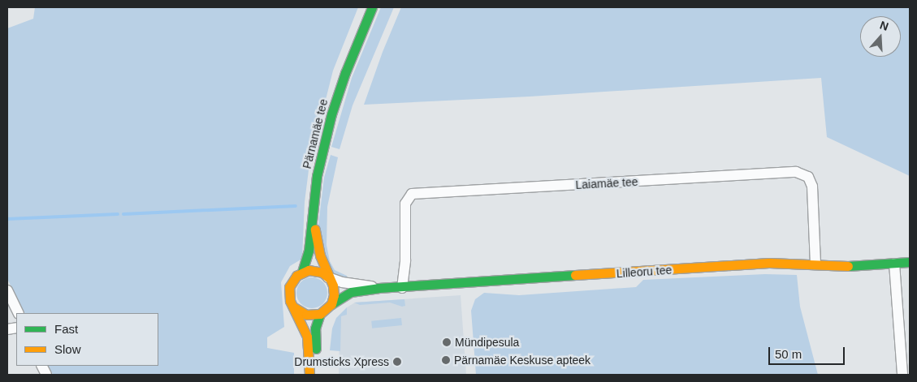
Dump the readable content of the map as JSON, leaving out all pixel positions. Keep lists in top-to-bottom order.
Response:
{
  "streets": {
    "main road": ["Pärnamäe tee", "Lilleoru tee"],
    "street": ["Laiamäe tee"]
  },
  "crossings": [
    ["Pärnamäe tee", "Lilleoru tee"],
    ["Laiamäe tee", "Lilleoru tee"]
  ],
  "places": ["Mündipesula", "Pärnamäe Keskuse apteek", "Drumsticks Xpress"],
  "legend": ["Fast", "Slow"],
  "scale_bar": "50 m",
  "north": "top"
}
